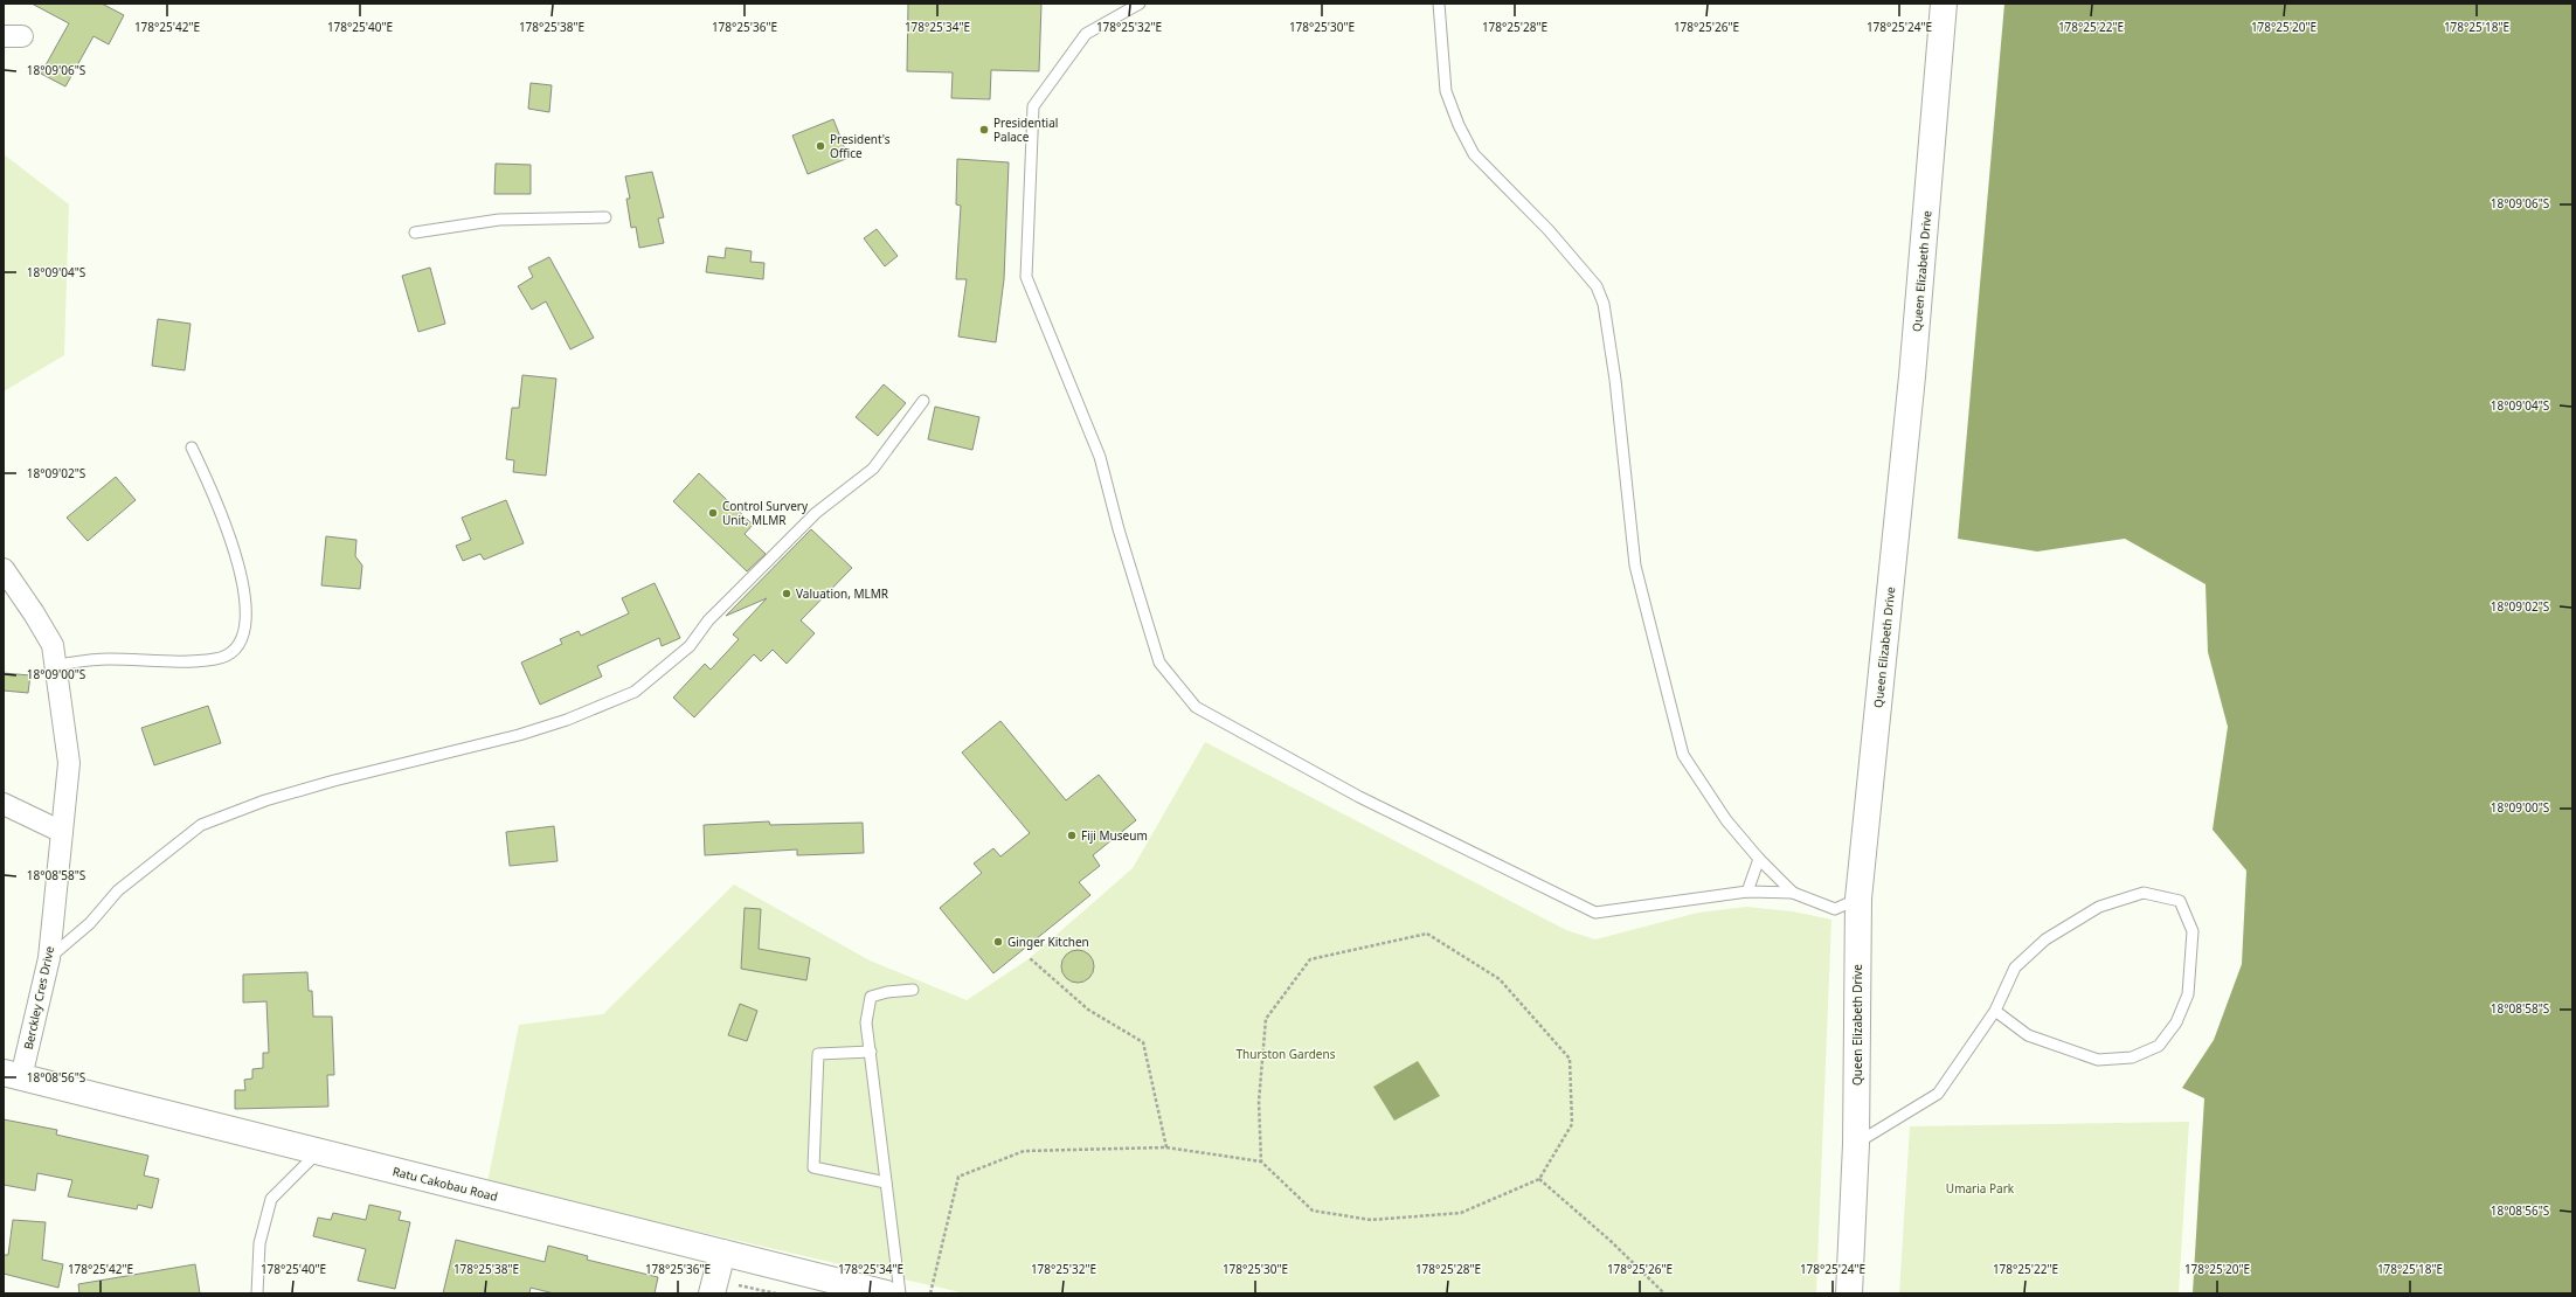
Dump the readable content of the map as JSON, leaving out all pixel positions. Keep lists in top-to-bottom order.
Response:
{
  "streets": {
    "main road": ["Queen Elizabeth Drive", "Ratu Cakobau Road"],
    "street": ["Berckley Cres Drive"]
  },
  "crossings": [
    ["Berckley Cres Drive", "Ratu Cakobau Road"]
  ],
  "parks": ["Thurston Gardens", "Umaria Park"],
  "places": [
    "Presidential Palace",
    "President's Office",
    "Control Survery Unit, MLMR",
    "Valuation, MLMR",
    "Fiji Museum",
    "Ginger Kitchen"
  ],
  "coordinates": [
    "178°25'26\"E",
    "178°25'22\"E",
    "178°25'20\"E",
    "178°25'42\"E",
    "178°25'40\"E",
    "178°25'38\"E",
    "178°25'36\"E",
    "178°25'34\"E",
    "178°25'32\"E",
    "178°25'30\"E",
    "178°25'28\"E",
    "178°25'24\"E",
    "178°25'18\"E",
    "18°09'06\"S",
    "18°09'04\"S",
    "18°09'02\"S",
    "18°09'00\"S",
    "18°08'58\"S",
    "18°08'56\"S"
  ]
}
